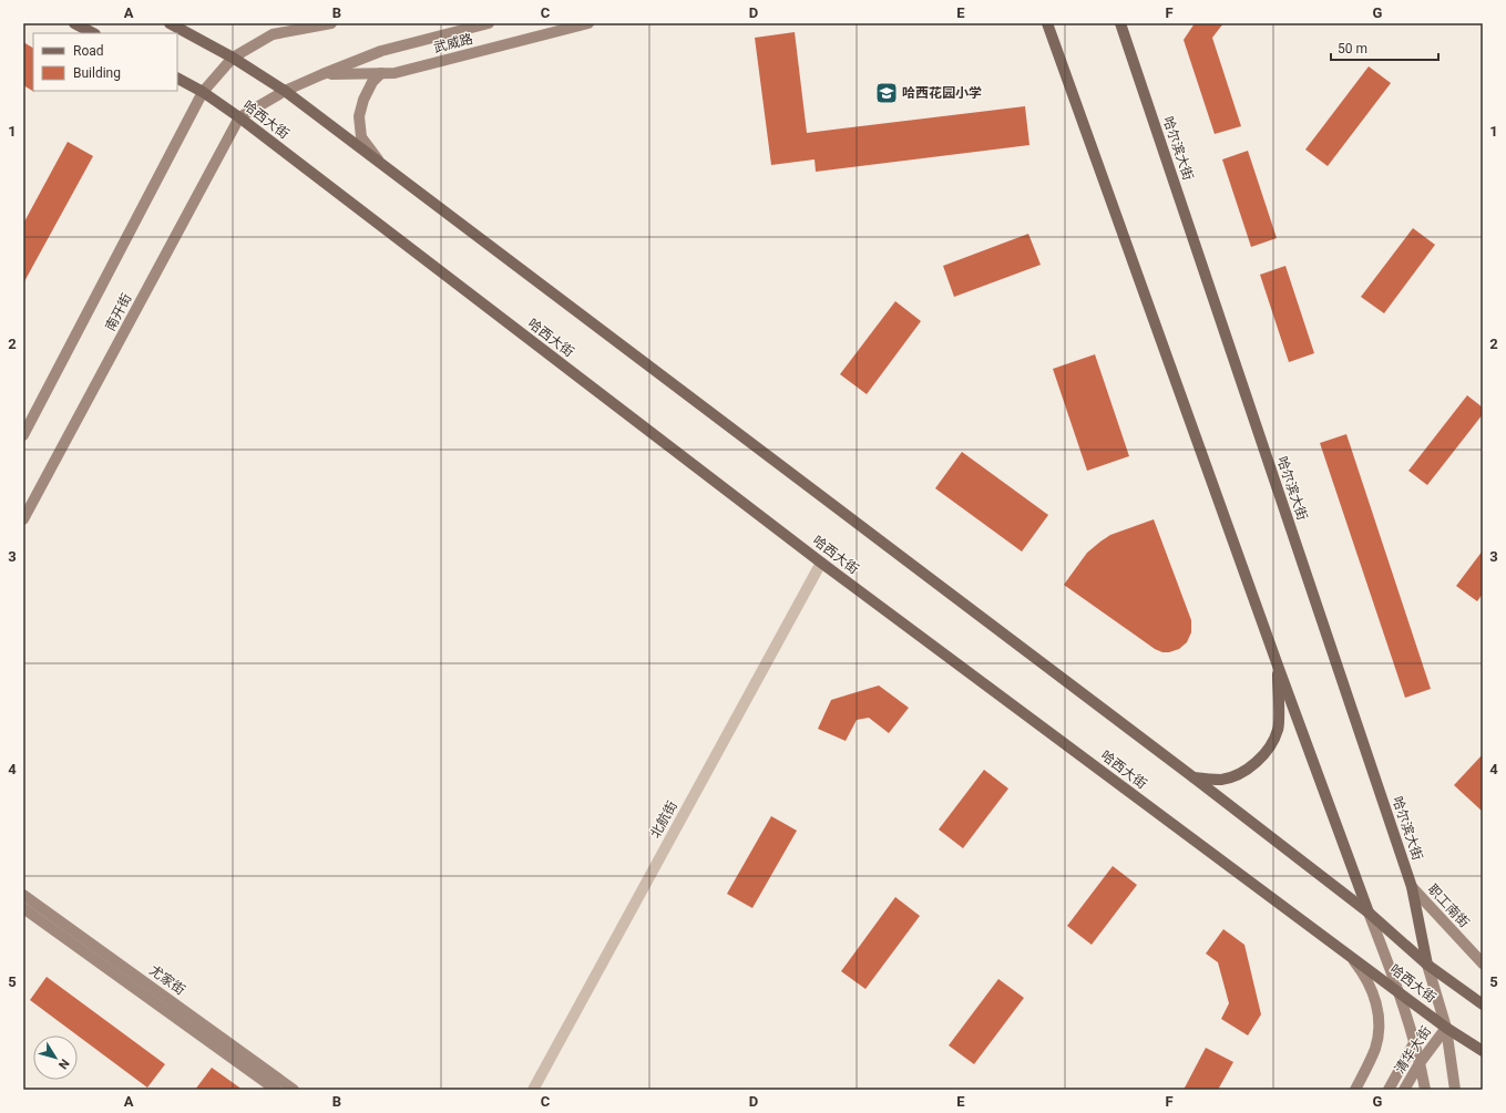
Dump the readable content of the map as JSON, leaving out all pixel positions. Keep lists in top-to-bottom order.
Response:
{
  "streets": {
    "main road": [
      "武威路",
      "哈西大街",
      "哈尔滨大街",
      "南开街",
      "职工南街",
      "尤家街",
      "清华大街"
    ],
    "street": ["北航街"]
  },
  "crossings": [
    ["武威路", "哈西大街"],
    ["武威路", "南开街"],
    ["哈西大街", "哈尔滨大街"],
    ["哈西大街", "南开街"],
    ["哈西大街", "北航街"],
    ["哈西大街", "清华大街"],
    ["哈尔滨大街", "职工南街"]
  ],
  "places": {
    "school or university": ["哈西花园小学"]
  },
  "legend": ["Road", "Building"],
  "scale_bar": "50 m",
  "north": "bottom right",
  "grid": {
    "columns": [
      "A",
      "B",
      "C",
      "D",
      "E",
      "F",
      "G"
    ],
    "rows": [
      "1",
      "2",
      "3",
      "4",
      "5"
    ]
  }
}
